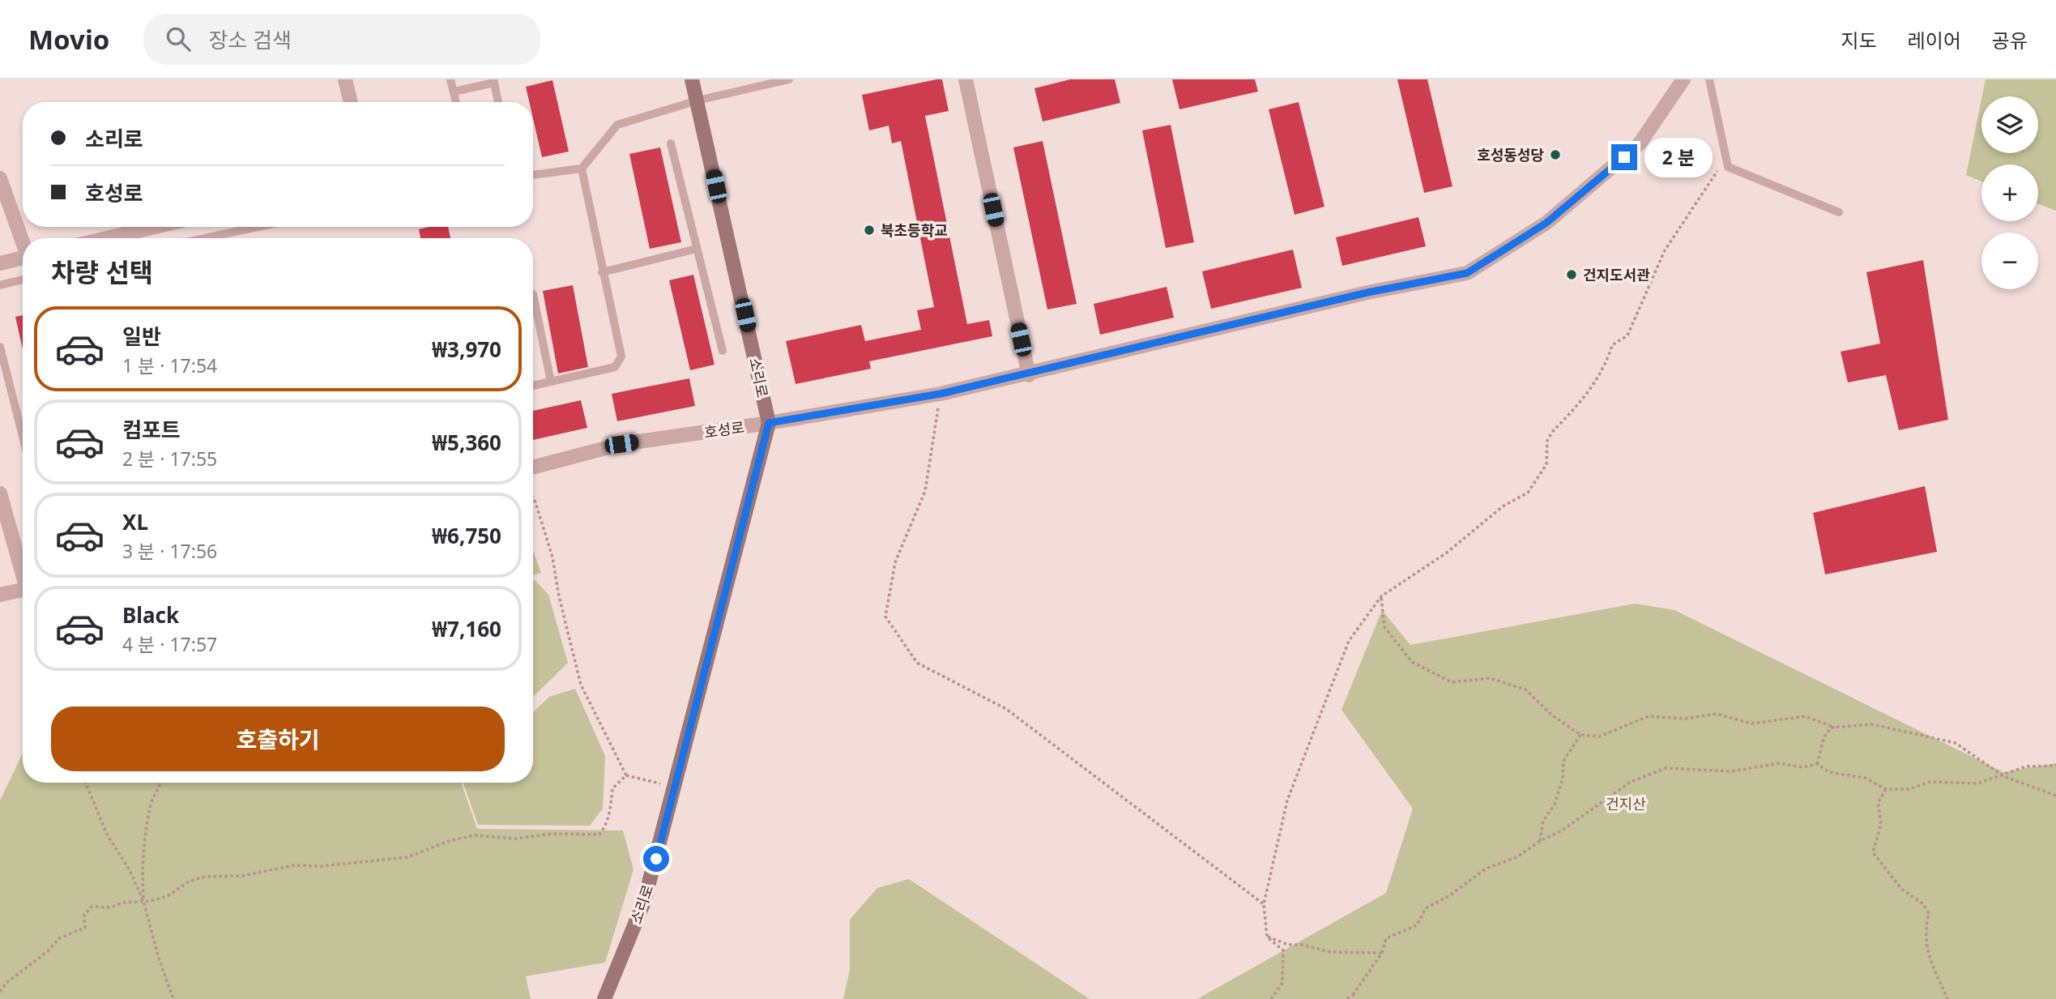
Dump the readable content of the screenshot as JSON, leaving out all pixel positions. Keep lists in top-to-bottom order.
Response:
{
  "streets": {
    "street": ["소리로", "호성로"]
  },
  "crossings": [
    ["소리로", "호성로"]
  ],
  "parks": ["건지산"],
  "places": ["호성동성당", "북초등학교", "건지도서관"],
  "page": {
    "header": "Movio",
    "search": "장소 검색",
    "nav": ["지도", "레이어", "공유"],
    "map_buttons": ["+", "−"],
    "banner": ["소리로", "호성로"],
    "bubble": "2 분",
    "heading": "차량 선택",
    "list": [
      {
        "name": "일반",
        "note": "1 분 · 17:54",
        "value": "₩3,970"
      },
      {
        "name": "컴포트",
        "note": "2 분 · 17:55",
        "value": "₩5,360"
      },
      {
        "name": "XL",
        "note": "3 분 · 17:56",
        "value": "₩6,750"
      },
      {
        "name": "Black",
        "note": "4 분 · 17:57",
        "value": "₩7,160"
      }
    ],
    "buttons": "호출하기"
  }
}
